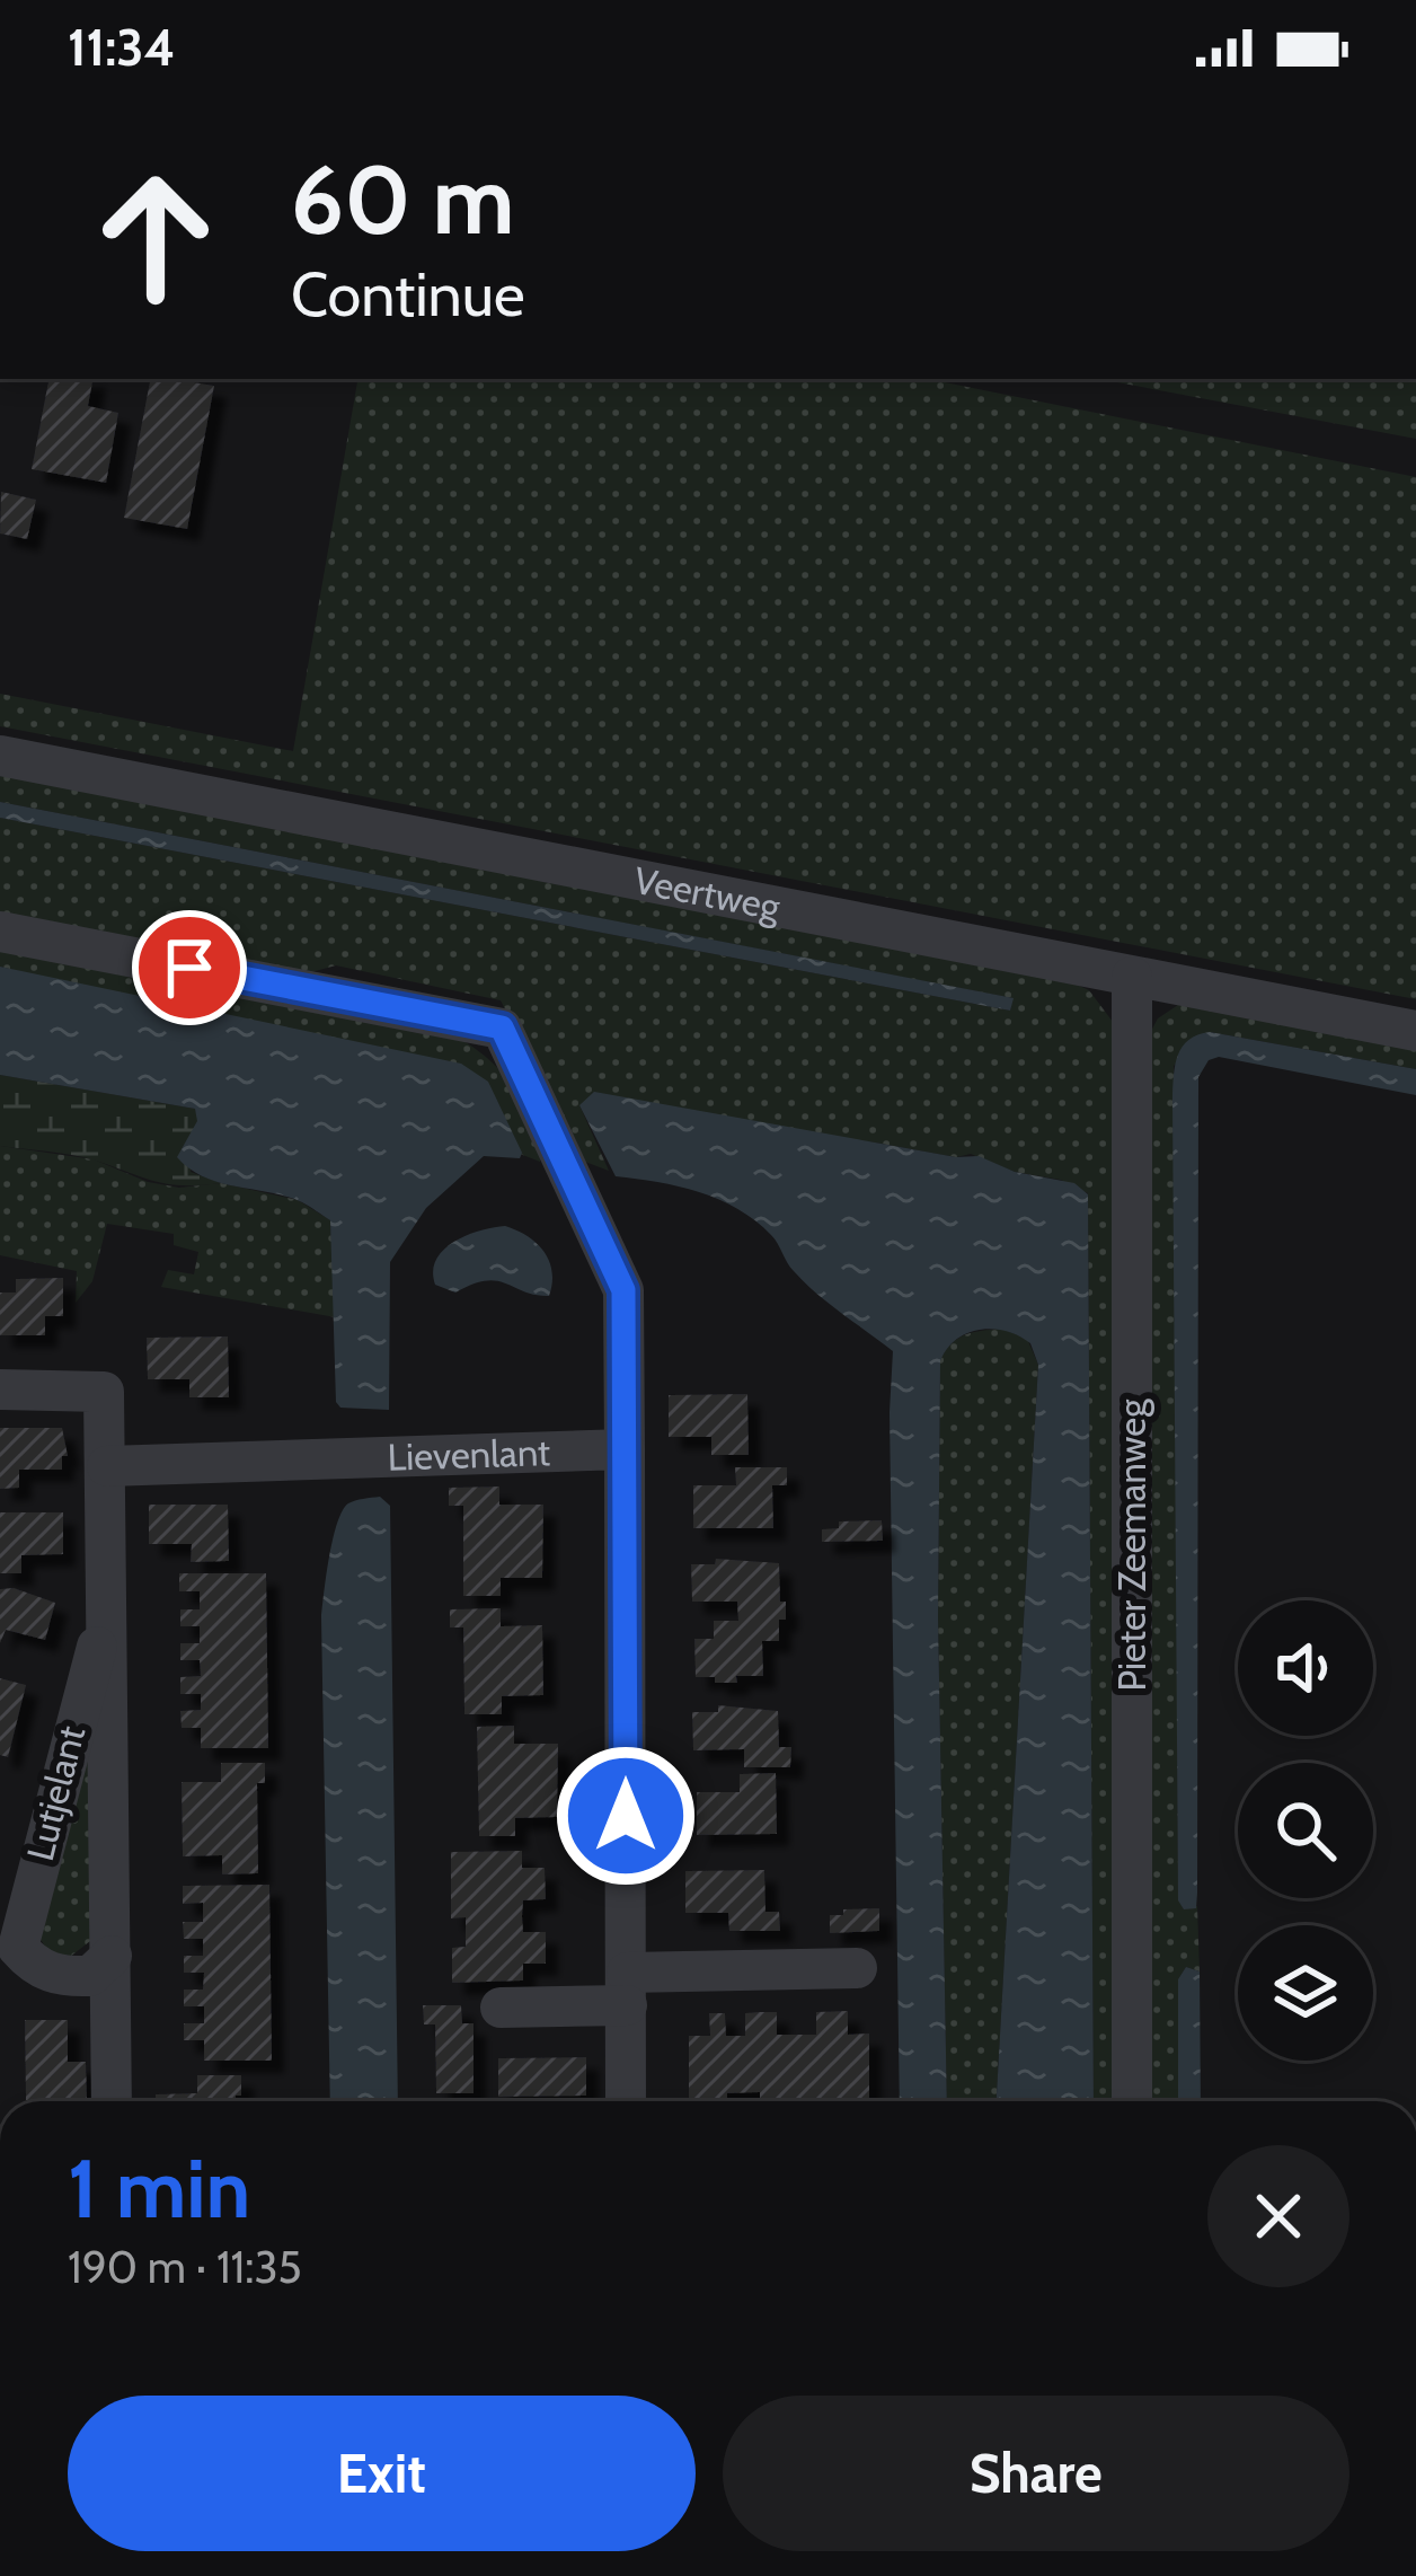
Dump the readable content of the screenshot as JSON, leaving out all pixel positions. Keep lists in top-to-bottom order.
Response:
{
  "streets": {
    "street": [
      "Veertweg",
      "Lievenlant",
      "Pieter Zeemanweg",
      "Lutjelant"
    ]
  },
  "crossings": [
    ["Veertweg", "Pieter Zeemanweg"],
    ["Lievenlant", "Lutjelant"]
  ],
  "page": {
    "status": "11:34",
    "turn": ["60 m", "Continue"],
    "heading": ["1 min", "190 m · 11:35"],
    "buttons": ["Exit", "Share"]
  }
}
